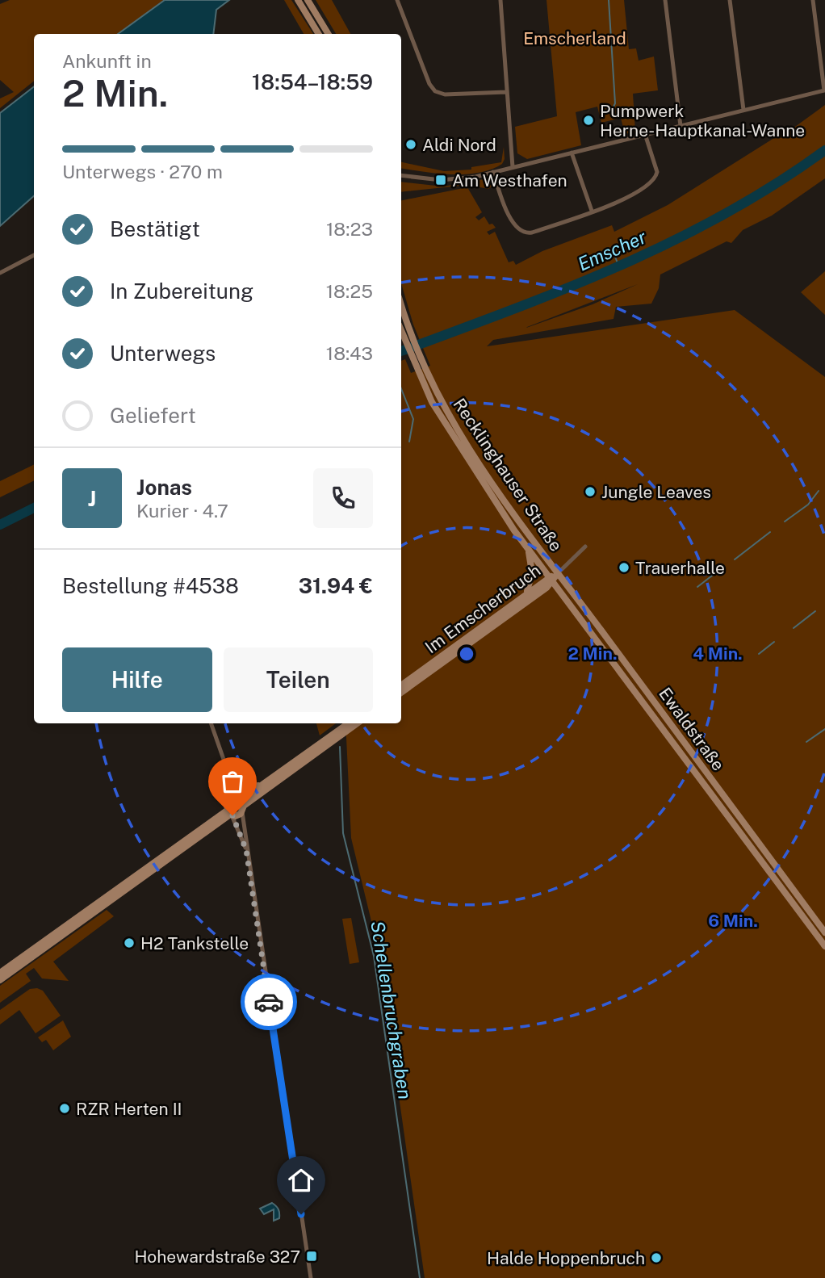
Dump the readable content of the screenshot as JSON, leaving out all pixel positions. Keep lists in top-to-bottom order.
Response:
{
  "streets": {
    "main road": ["Recklinghauser Straße", "Im Emscherbruch", "Ewaldstraße"]
  },
  "crossings": [
    ["Recklinghauser Straße", "Im Emscherbruch"],
    ["Recklinghauser Straße", "Ewaldstraße"],
    ["Im Emscherbruch", "Ewaldstraße"]
  ],
  "water": ["Emscher", "Schellenbruchgraben"],
  "parks": ["Emscherland"],
  "places": {
    "other": [
      "Pumpwerk Herne-Hauptkanal-Wanne",
      "Aldi Nord",
      "Jungle Leaves",
      "Trauerhalle",
      "H2 Tankstelle",
      "RZR Herten II",
      "Halde Hoppenbruch"
    ],
    "transit": ["Am Westhafen", "Hohewardstraße 327"]
  },
  "page": {
    "heading": ["2 Min.", "Ankunft in", "18:54–18:59"],
    "panel": [
      "Jonas",
      "Kurier · 4.7",
      "Bestellung #4538",
      "31.94 €"
    ],
    "bar": "Unterwegs · 270 m",
    "list": [
      ["Bestätigt", "18:23"],
      ["In Zubereitung", "18:25"],
      ["Unterwegs", "18:43"],
      "Geliefert"
    ],
    "round": "J",
    "buttons": ["Hilfe", "Teilen"]
  },
  "rings": ["2 Min.", "4 Min.", "6 Min."]
}
